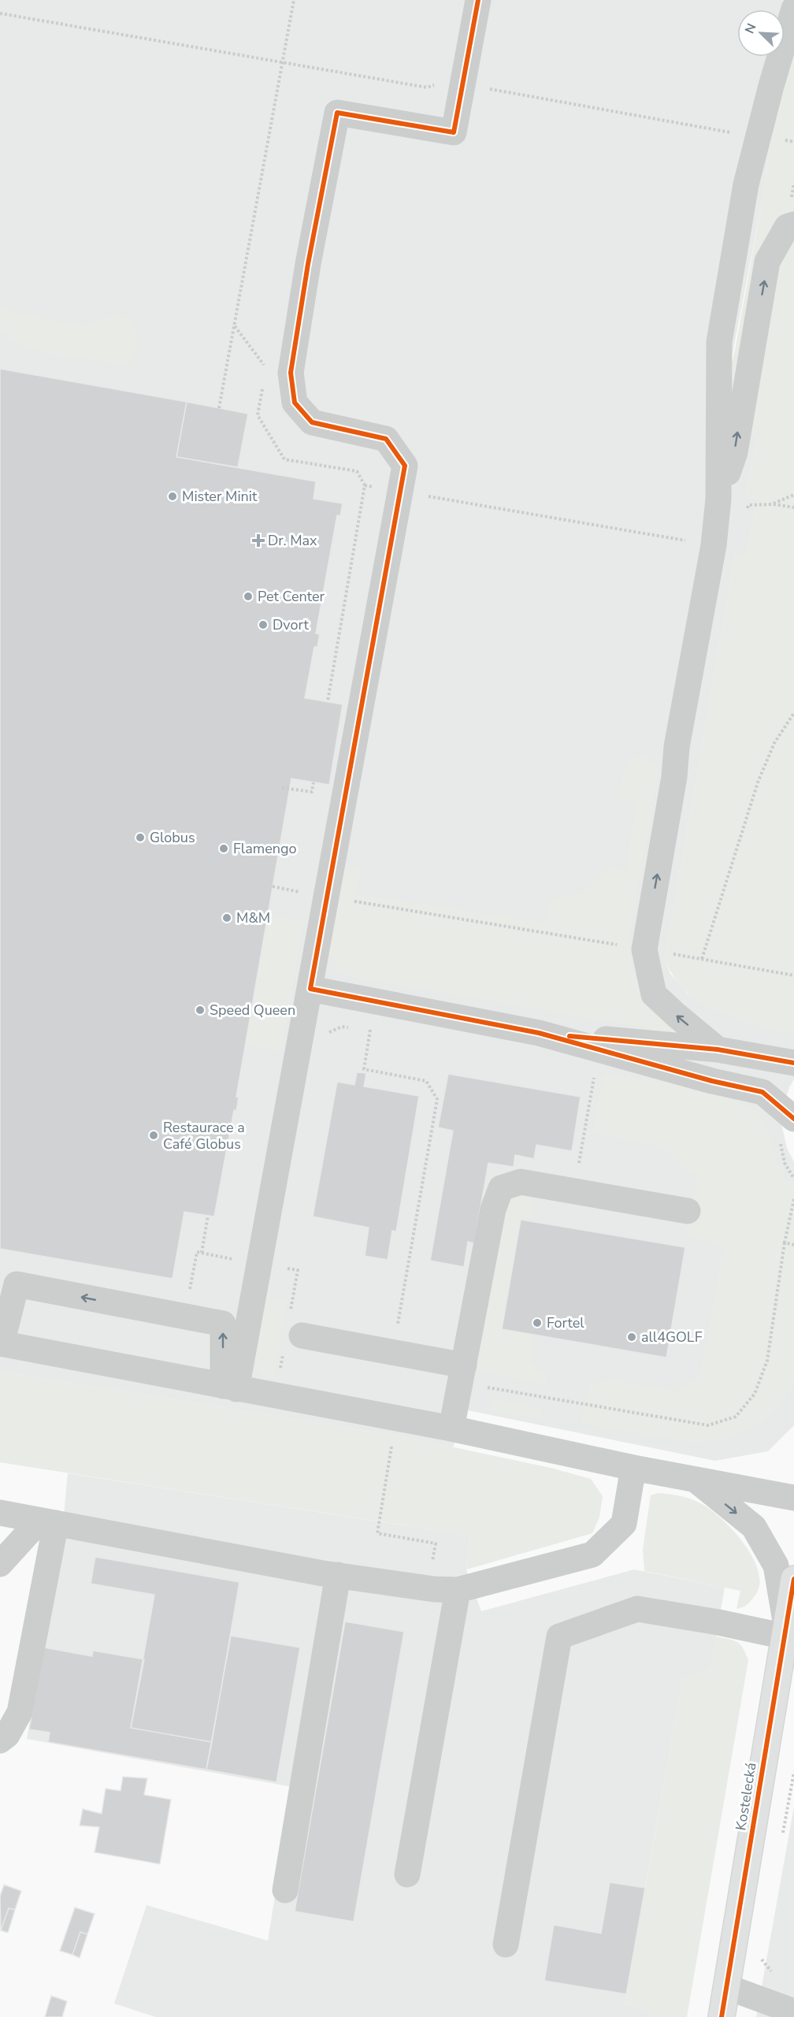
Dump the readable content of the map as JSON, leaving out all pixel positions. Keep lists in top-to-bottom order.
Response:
{
  "streets": {
    "main road": ["Kostelecká"]
  },
  "places": {
    "other": [
      "Mister Minit",
      "Pet Center",
      "Dvort",
      "Globus",
      "Flamengo",
      "M&M",
      "Speed Queen",
      "Restaurace a Café Globus",
      "Fortel",
      "all4GOLF"
    ],
    "health": ["Dr. Max"]
  },
  "north": "top left"
}
